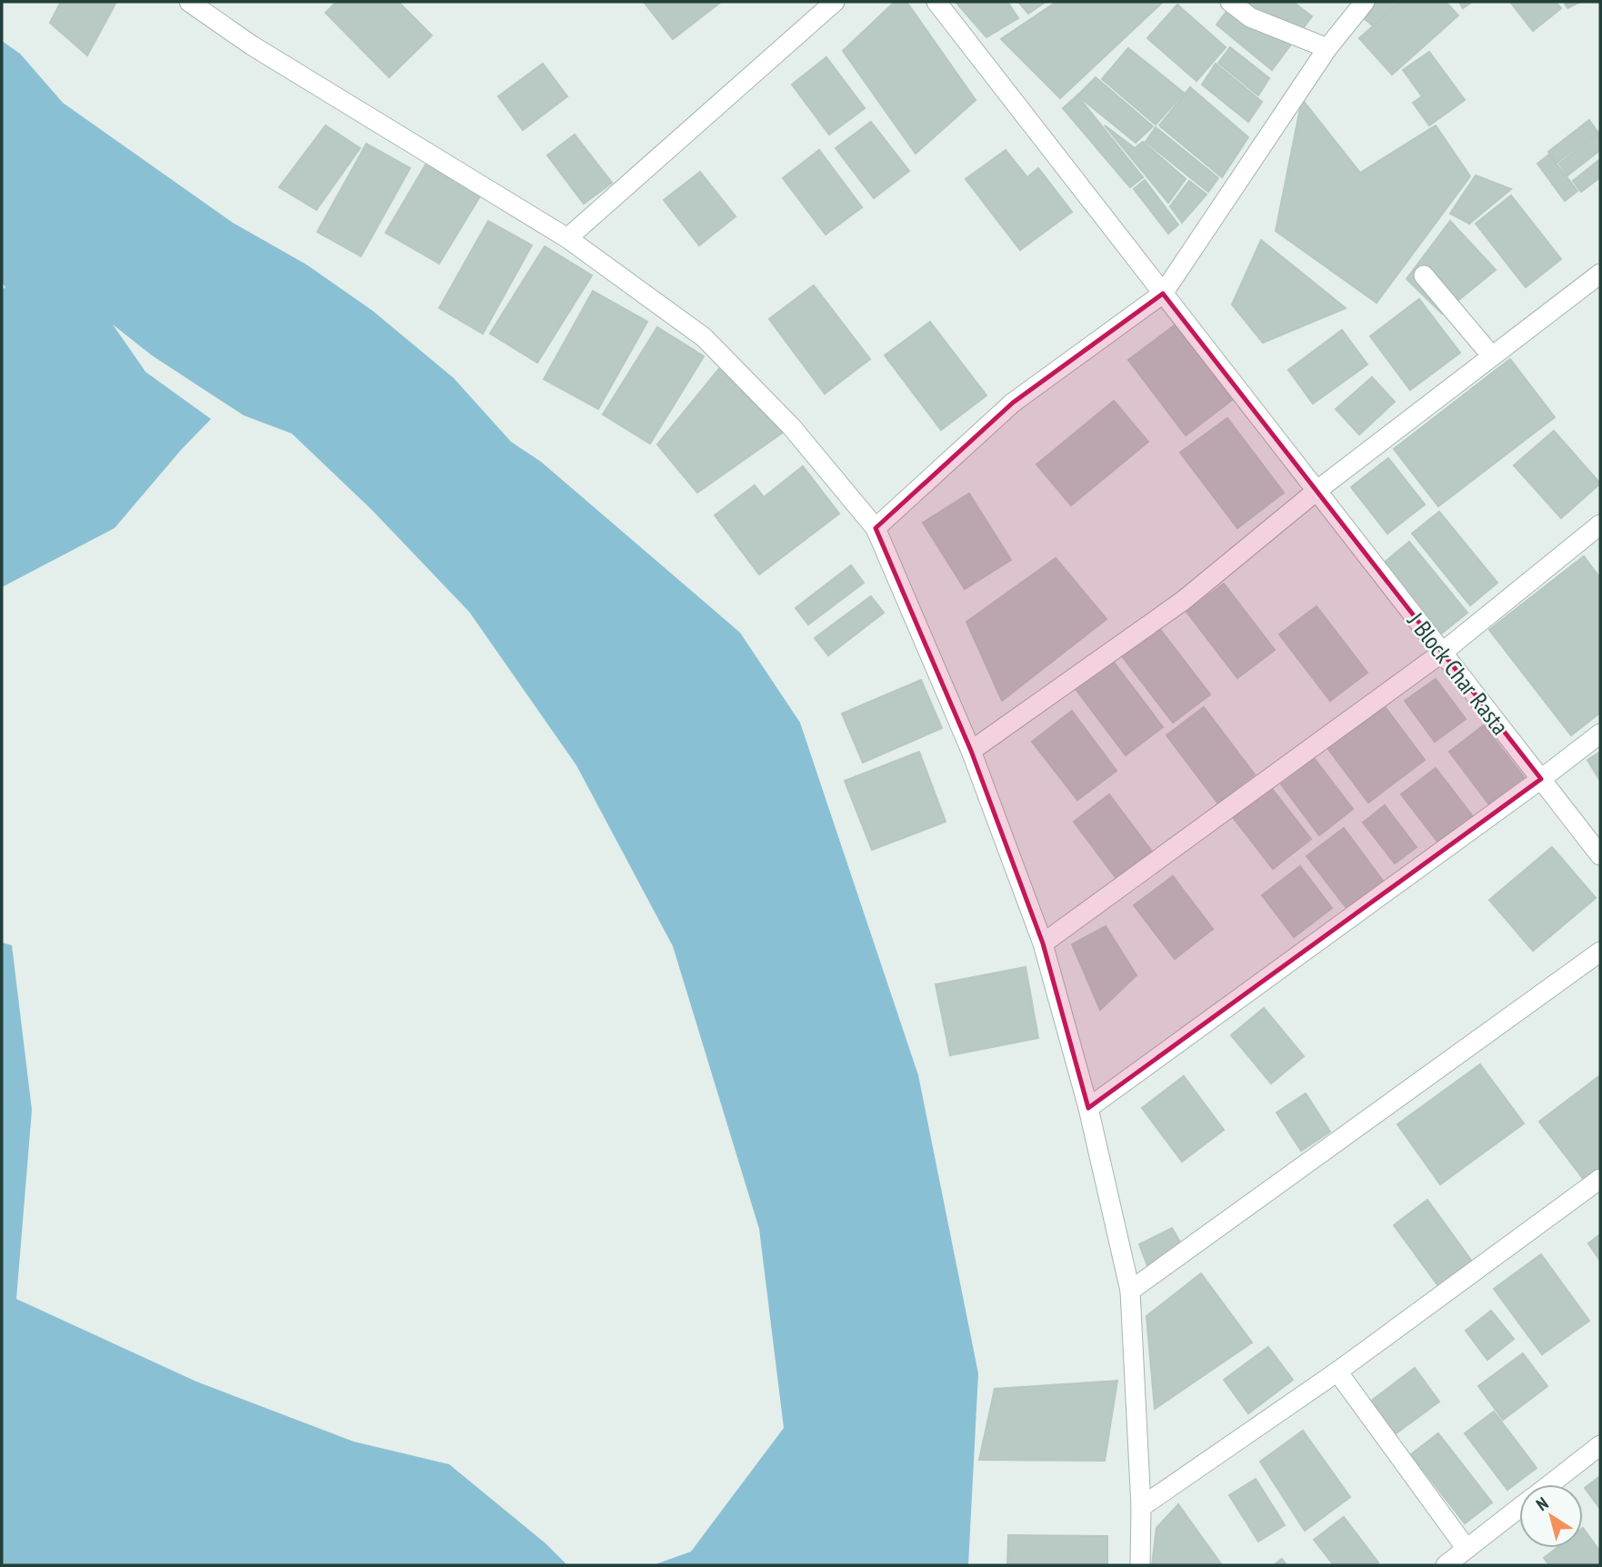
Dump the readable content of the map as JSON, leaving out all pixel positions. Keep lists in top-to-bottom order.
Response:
{
  "streets": {
    "street": ["J Block Char Rasta"]
  },
  "north": "top left"
}
